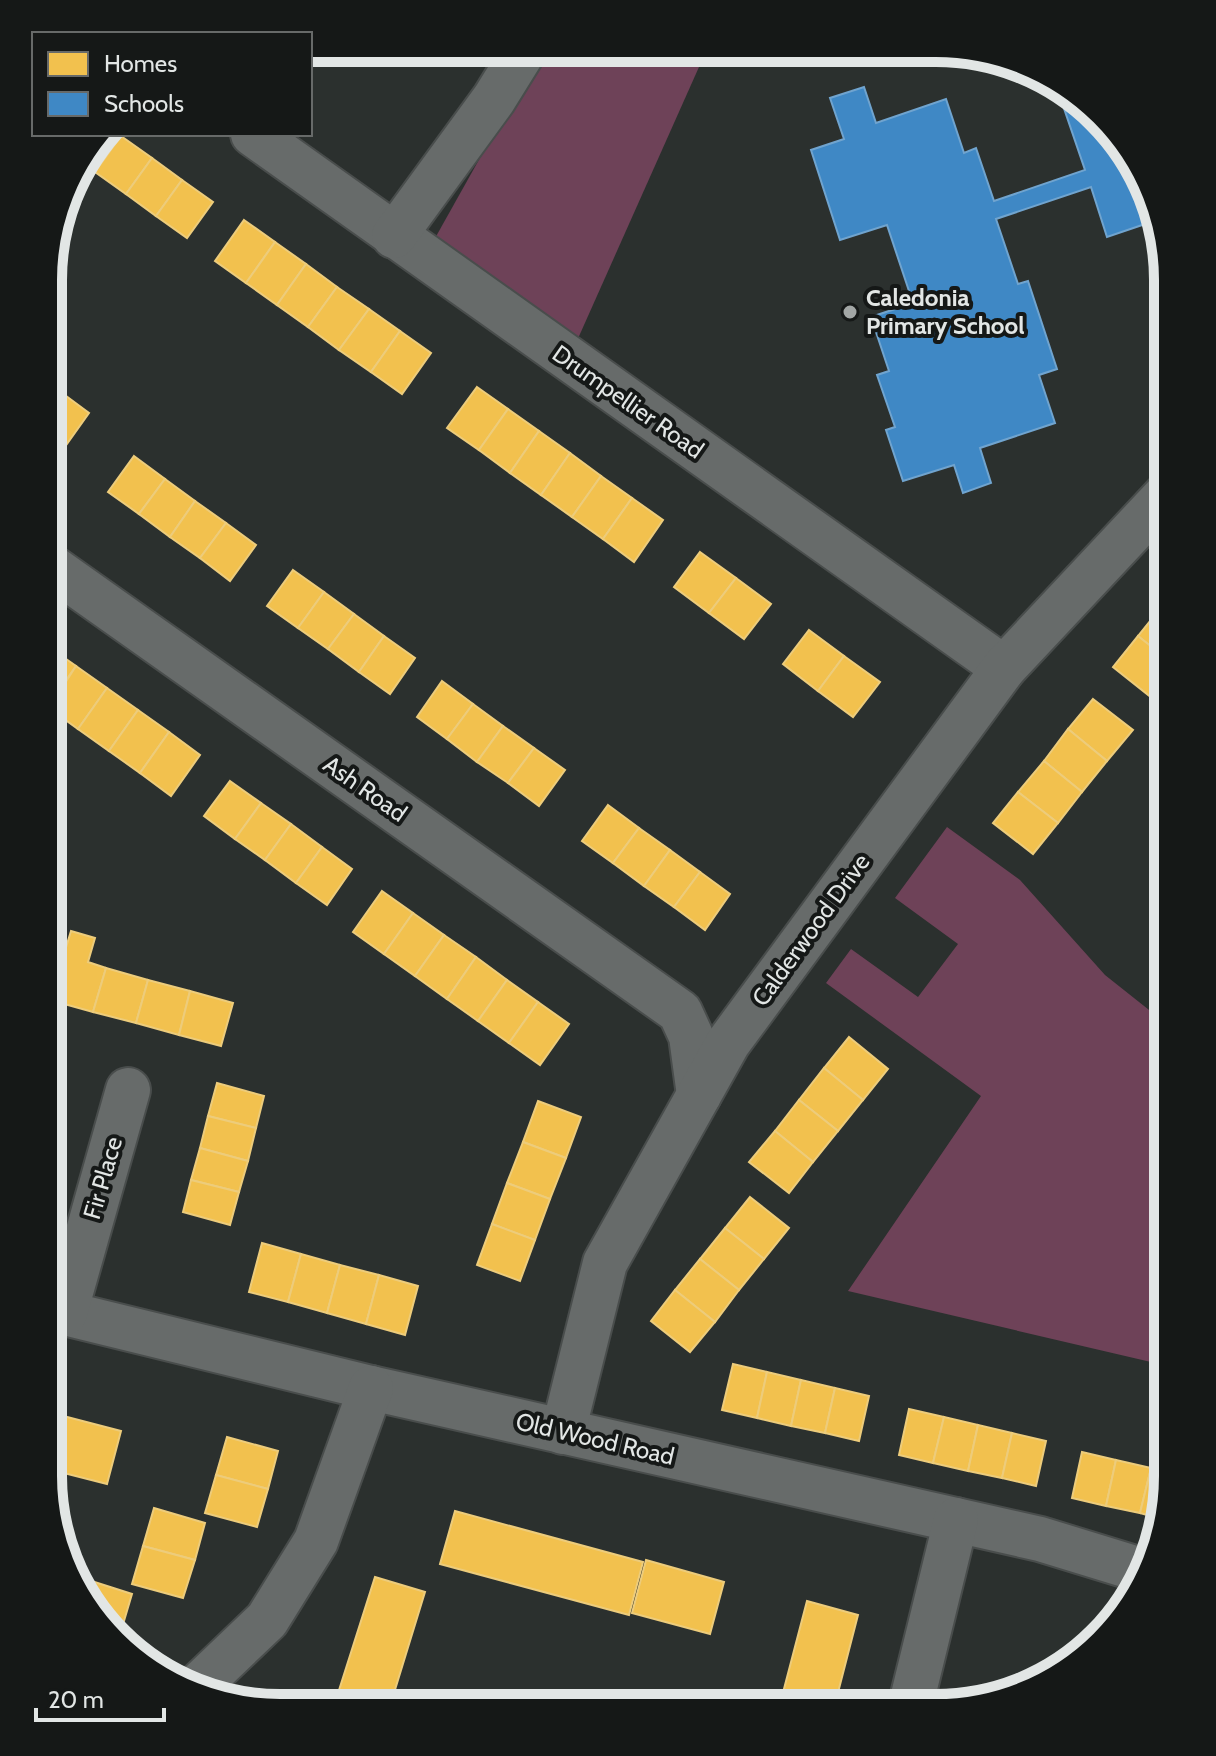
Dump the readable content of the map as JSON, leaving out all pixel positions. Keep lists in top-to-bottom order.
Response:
{
  "streets": {
    "street": [
      "Drumpellier Road",
      "Ash Road",
      "Calderwood Drive",
      "Fir Place",
      "Old Wood Road"
    ]
  },
  "crossings": [
    ["Drumpellier Road", "Calderwood Drive"],
    ["Calderwood Drive", "Old Wood Road"]
  ],
  "places": ["Caledonia Primary School"],
  "legend": ["Homes", "Schools"],
  "scale_bar": "20 m"
}
